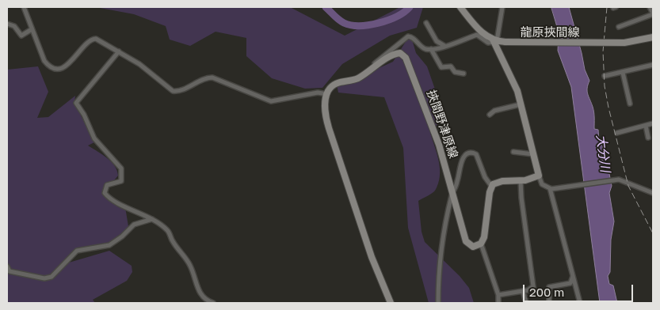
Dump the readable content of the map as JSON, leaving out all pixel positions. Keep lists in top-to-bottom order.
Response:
{
  "streets": {
    "main road": ["龍原挾間線", "挾間野津原線"]
  },
  "water": ["大分川"],
  "scale_bar": "200 m"
}
